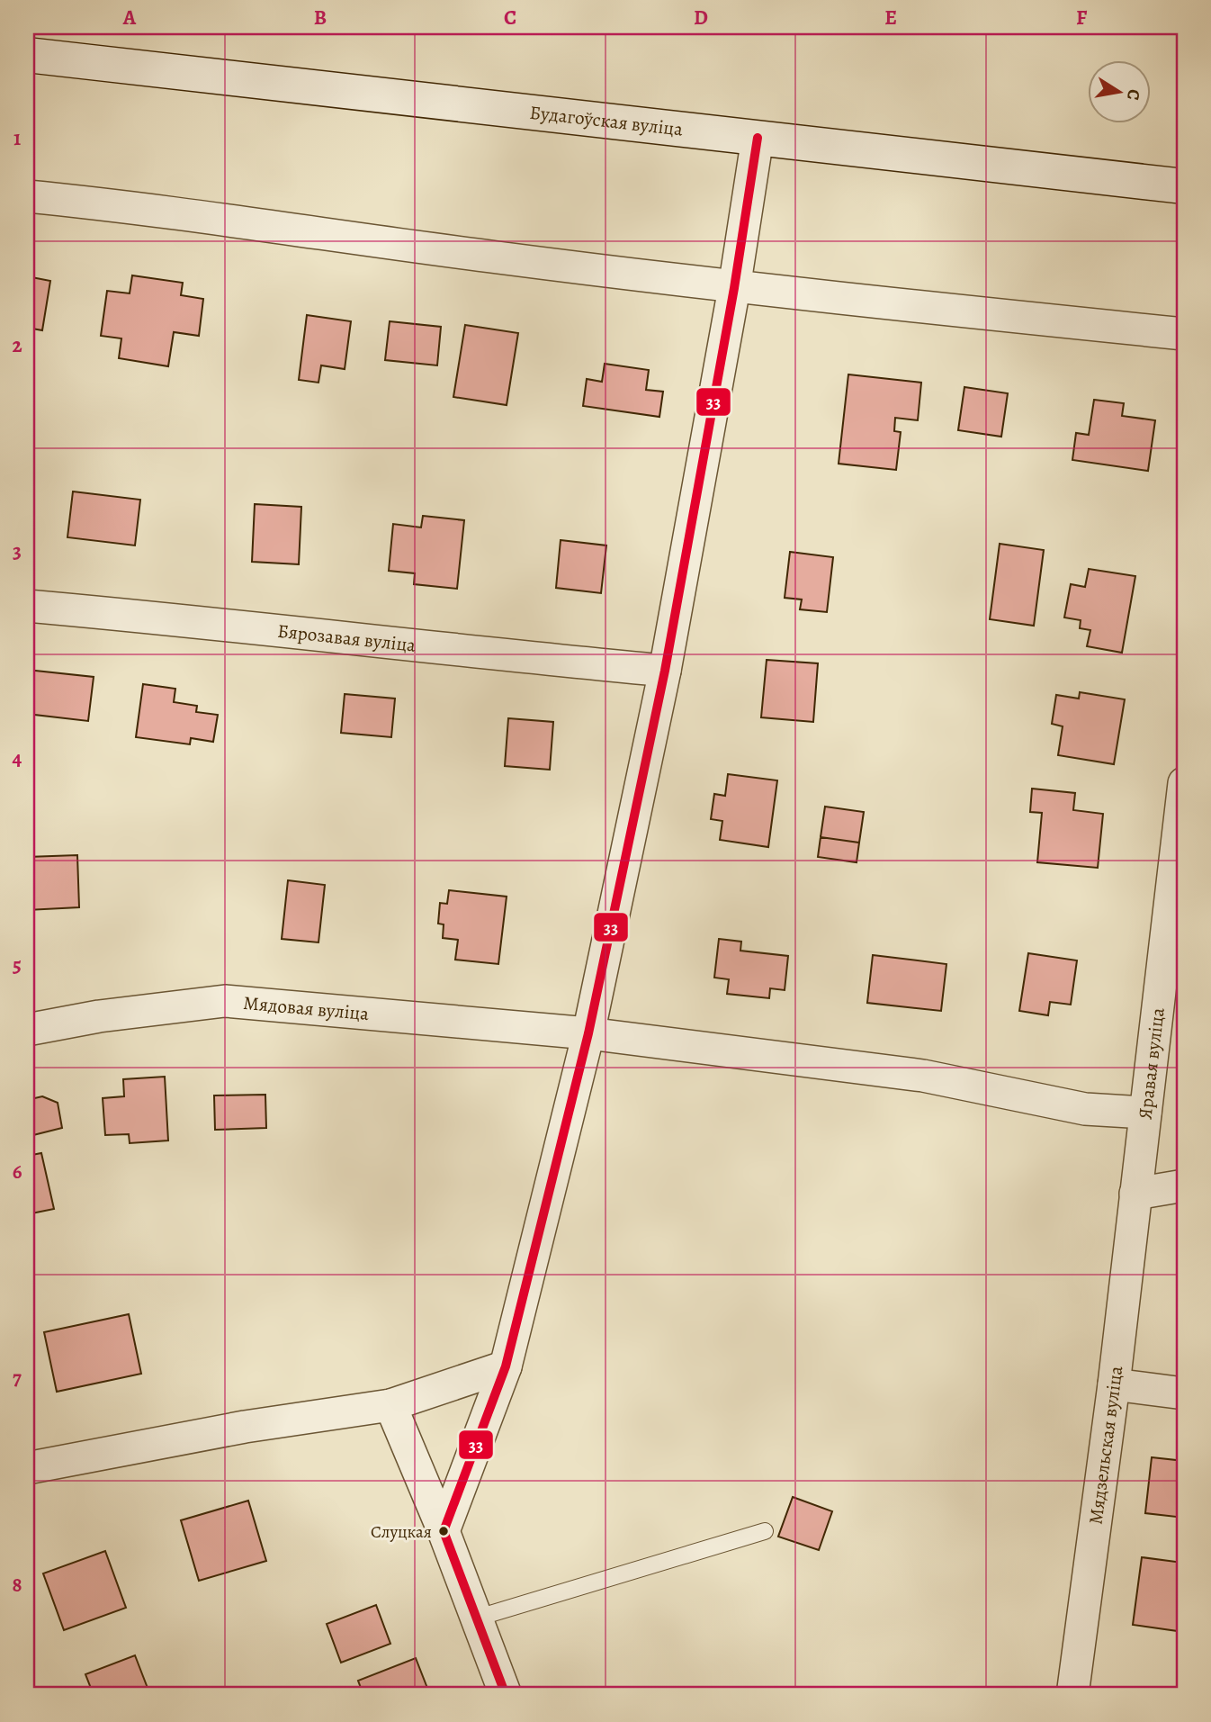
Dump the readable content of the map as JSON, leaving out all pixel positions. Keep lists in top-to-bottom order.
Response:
{
  "streets": {
    "street": [
      "Будагоўская вуліца",
      "Бярозавая вуліца",
      "Мядовая вуліца",
      "Яравая вуліца",
      "Мядзельская вуліца"
    ]
  },
  "crossings": [
    ["Мядовая вуліца", "Яравая вуліца"],
    ["Яравая вуліца", "Мядзельская вуліца"]
  ],
  "places": ["Слуцкая"],
  "lines": ["transit line 33"],
  "north": "right",
  "grid": {
    "columns": [
      "A",
      "B",
      "C",
      "D",
      "E",
      "F"
    ],
    "rows": [
      "1",
      "2",
      "3",
      "4",
      "5",
      "6",
      "7",
      "8"
    ]
  }
}
